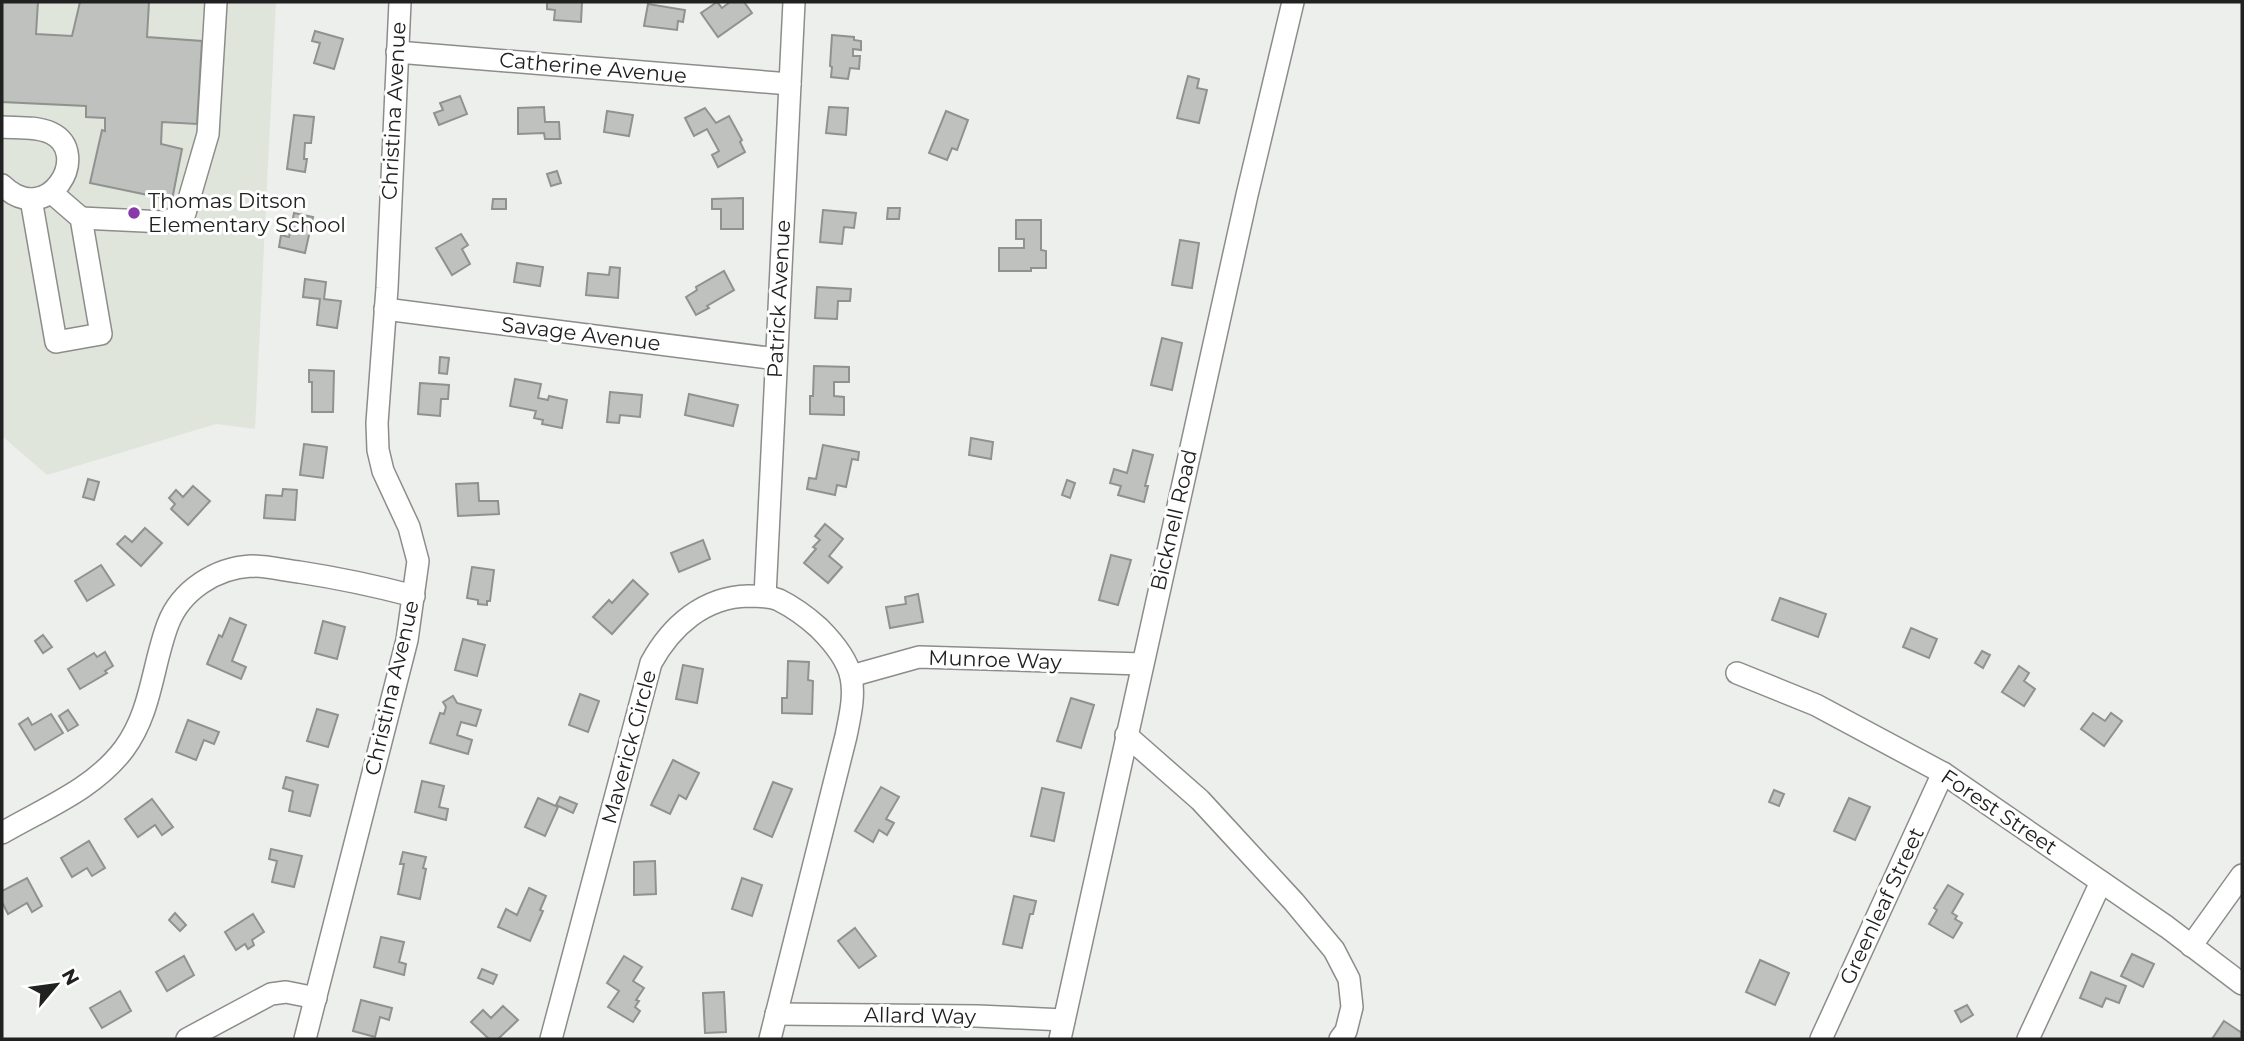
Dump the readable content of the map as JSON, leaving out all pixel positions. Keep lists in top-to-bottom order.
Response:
{
  "streets": {
    "street": [
      "Catherine Avenue",
      "Christina Avenue",
      "Patrick Avenue",
      "Savage Avenue",
      "Bicknell Road",
      "Munroe Way",
      "Maverick Circle",
      "Forest Street",
      "Greenleaf Street",
      "Allard Way"
    ]
  },
  "crossings": [
    ["Catherine Avenue", "Christina Avenue"],
    ["Catherine Avenue", "Patrick Avenue"],
    ["Christina Avenue", "Savage Avenue"],
    ["Patrick Avenue", "Savage Avenue"],
    ["Patrick Avenue", "Maverick Circle"],
    ["Bicknell Road", "Munroe Way"],
    ["Bicknell Road", "Allard Way"],
    ["Forest Street", "Greenleaf Street"]
  ],
  "places": ["Thomas Ditson Elementary School"],
  "north": "top right"
}
